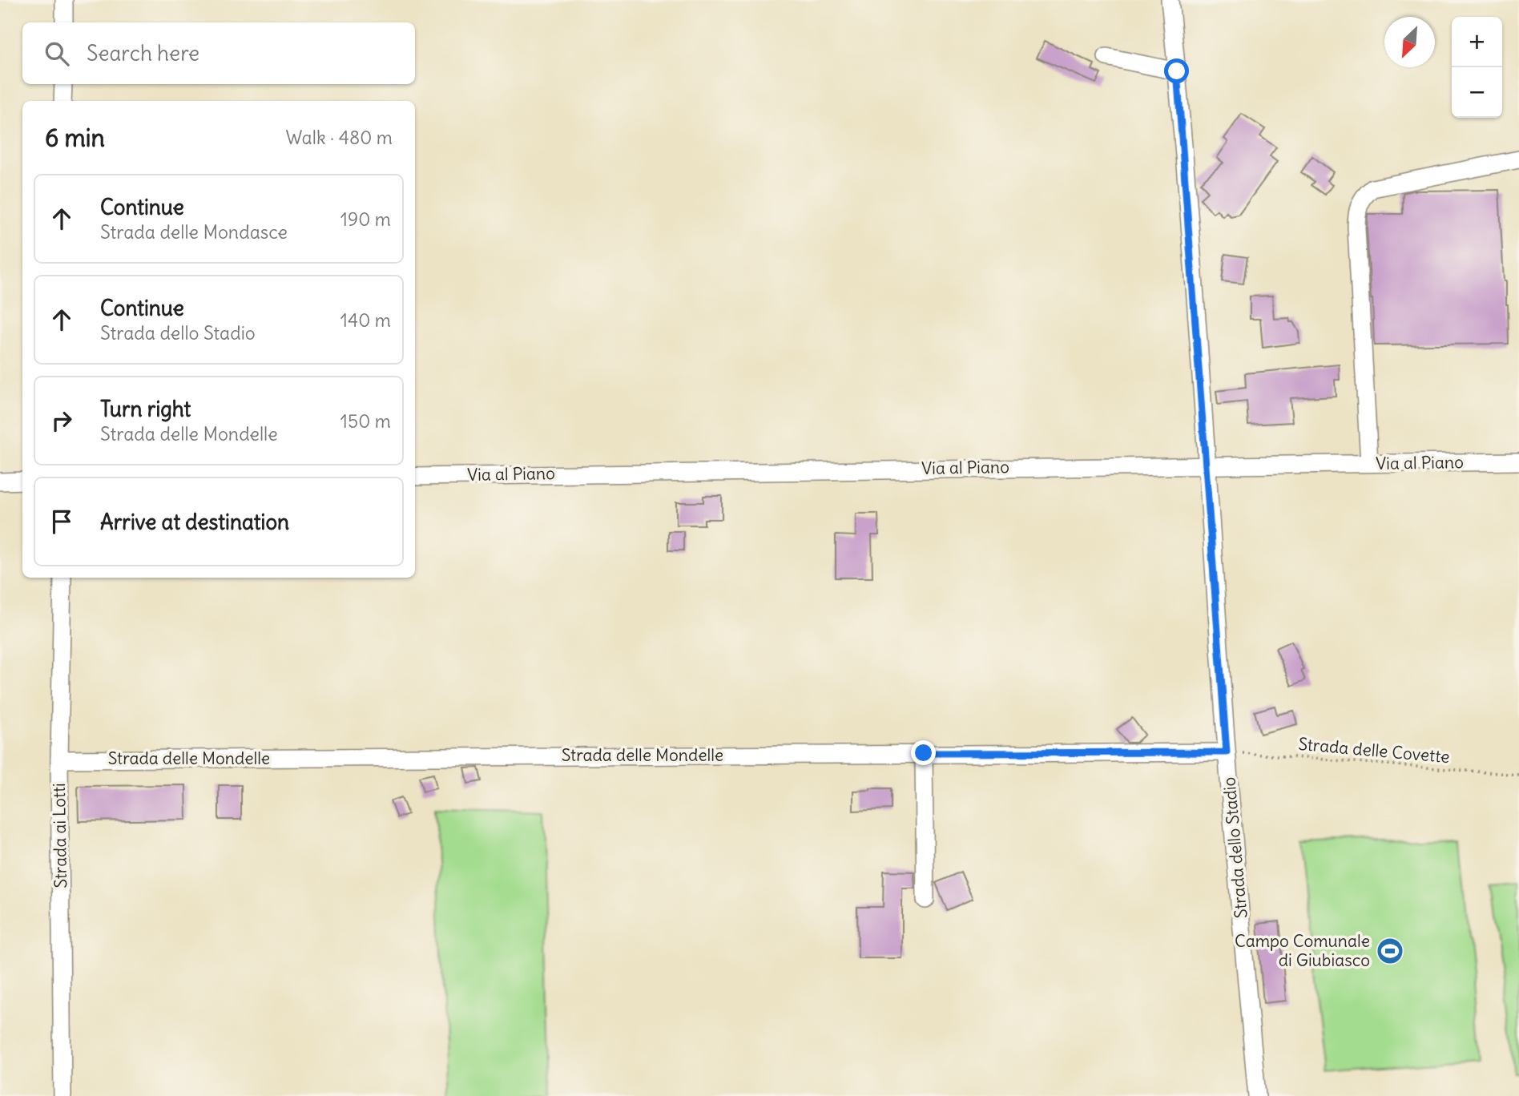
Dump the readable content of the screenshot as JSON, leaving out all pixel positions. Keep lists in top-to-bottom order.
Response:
{
  "streets": {
    "street": [
      "Via al Piano",
      "Strada delle Mondelle",
      "Strada ai Lotti",
      "Strada dello Stadio"
    ],
    "path": ["Strada delle Covette"]
  },
  "crossings": [
    ["Via al Piano", "Strada dello Stadio"],
    ["Strada delle Covette", "Strada delle Mondelle"],
    ["Strada delle Covette", "Strada dello Stadio"],
    ["Strada delle Mondelle", "Strada ai Lotti"],
    ["Strada delle Mondelle", "Strada dello Stadio"]
  ],
  "places": {
    "sports": ["Campo Comunale di Giubiasco"]
  },
  "north": "bottom left",
  "page": {
    "map_buttons": ["+", "−"],
    "search": "Search here",
    "heading": ["6 min", "Walk · 480 m"],
    "list": [
      ["Continue", "Strada delle Mondasce", "190 m"],
      ["Continue", "Strada dello Stadio", "140 m"],
      ["Turn right", "Strada delle Mondelle", "150 m"],
      "Arrive at destination"
    ]
  }
}
